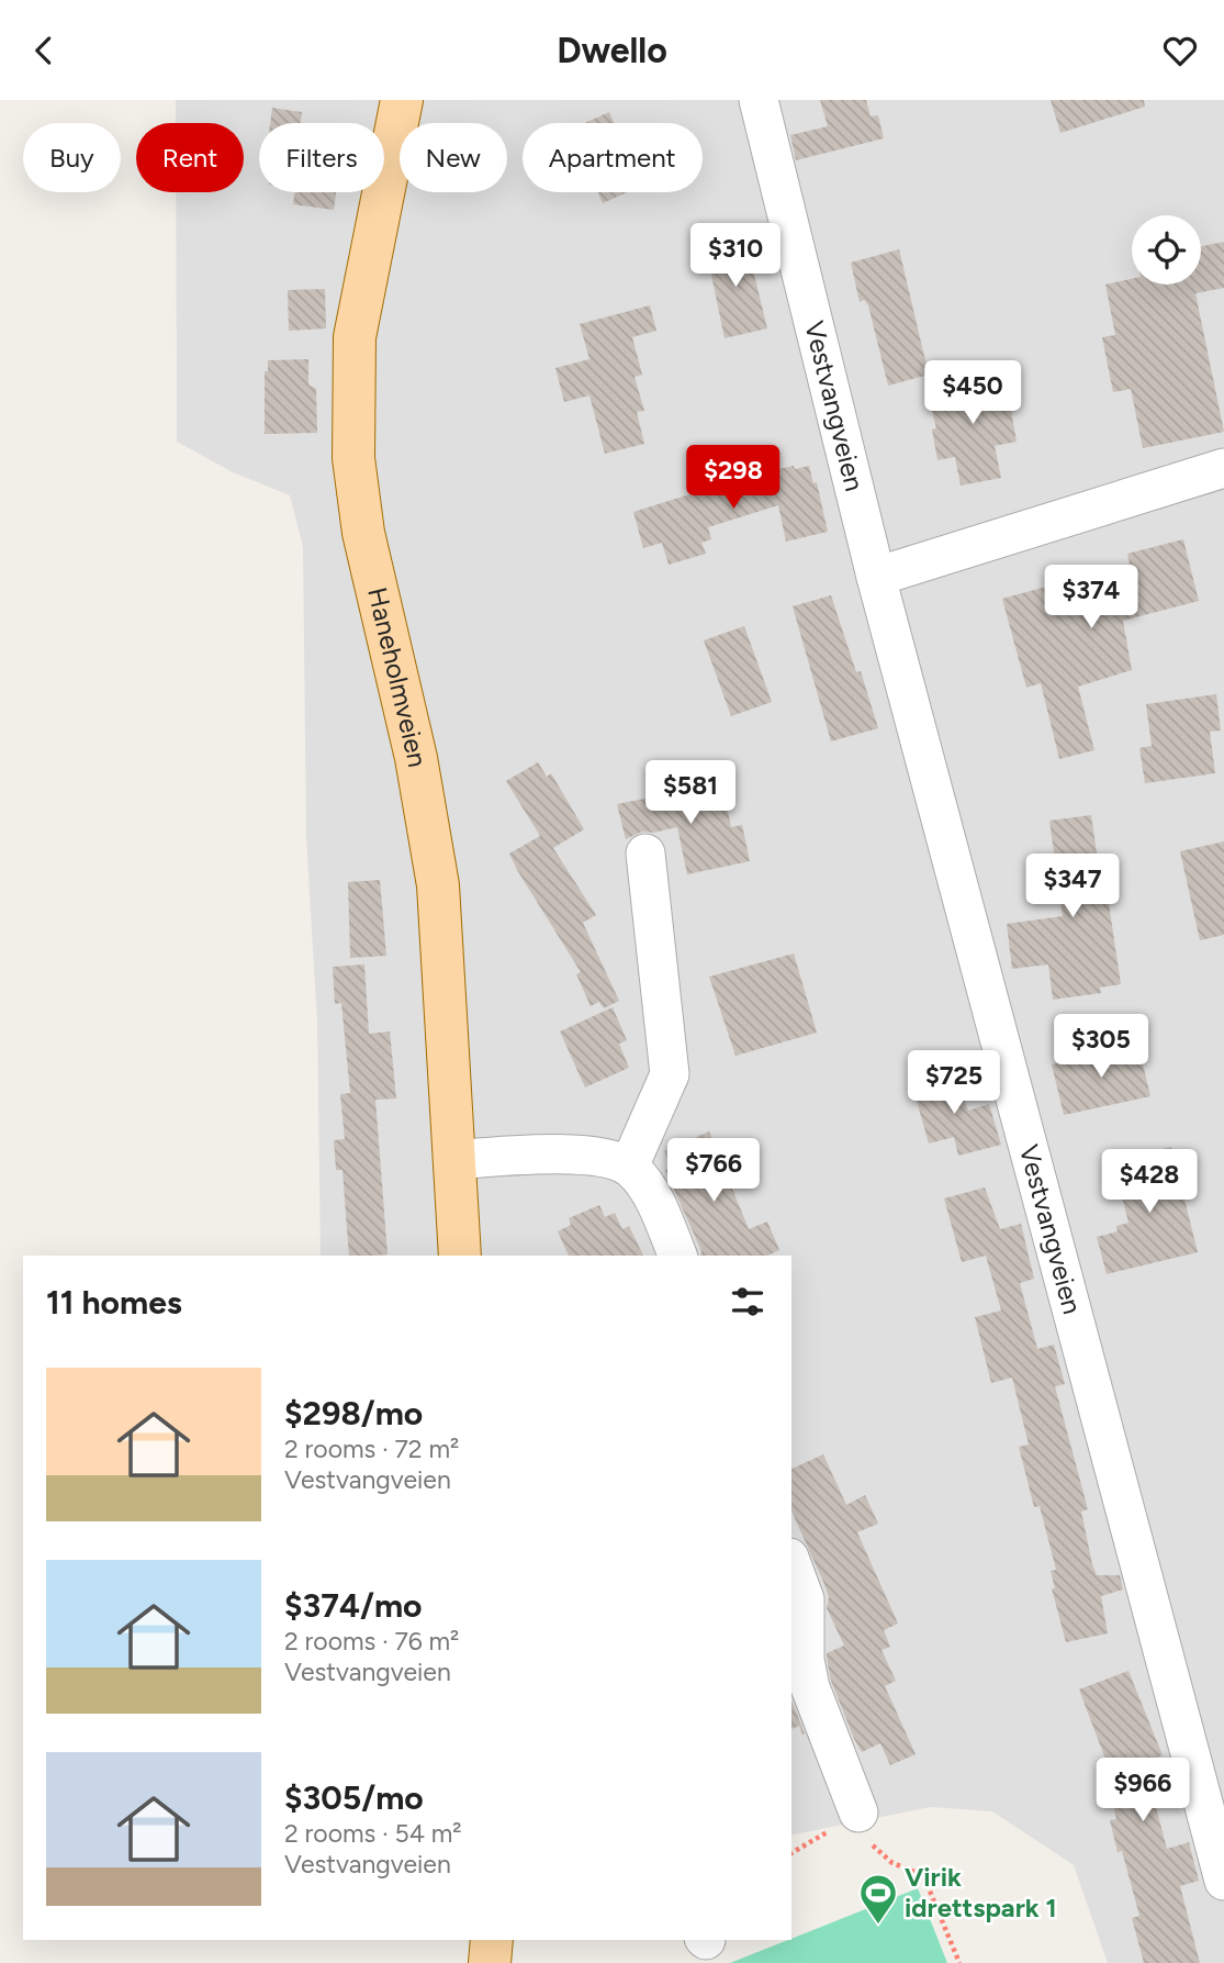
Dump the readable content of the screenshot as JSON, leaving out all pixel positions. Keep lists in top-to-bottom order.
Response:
{
  "streets": {
    "main road": ["Haneholmveien"],
    "street": ["Vestvangveien"]
  },
  "places": {
    "sports": ["Virik idrettspark 1"]
  },
  "page": {
    "header": "Dwello",
    "chip": [
      "Buy",
      "Rent",
      "Filters",
      "New",
      "Apartment"
    ],
    "price": [
      "$310",
      "$450",
      "$298",
      "$374",
      "$581",
      "$347",
      "$305",
      "$725",
      "$766",
      "$428",
      "$966"
    ],
    "heading": "11 homes",
    "list": [
      {
        "name": "$298/mo",
        "note": "2 rooms · 72 m² · Vestvangveien"
      },
      {
        "name": "$374/mo",
        "note": "2 rooms · 76 m² · Vestvangveien"
      },
      {
        "name": "$305/mo",
        "note": "2 rooms · 54 m² · Vestvangveien"
      }
    ]
  }
}
